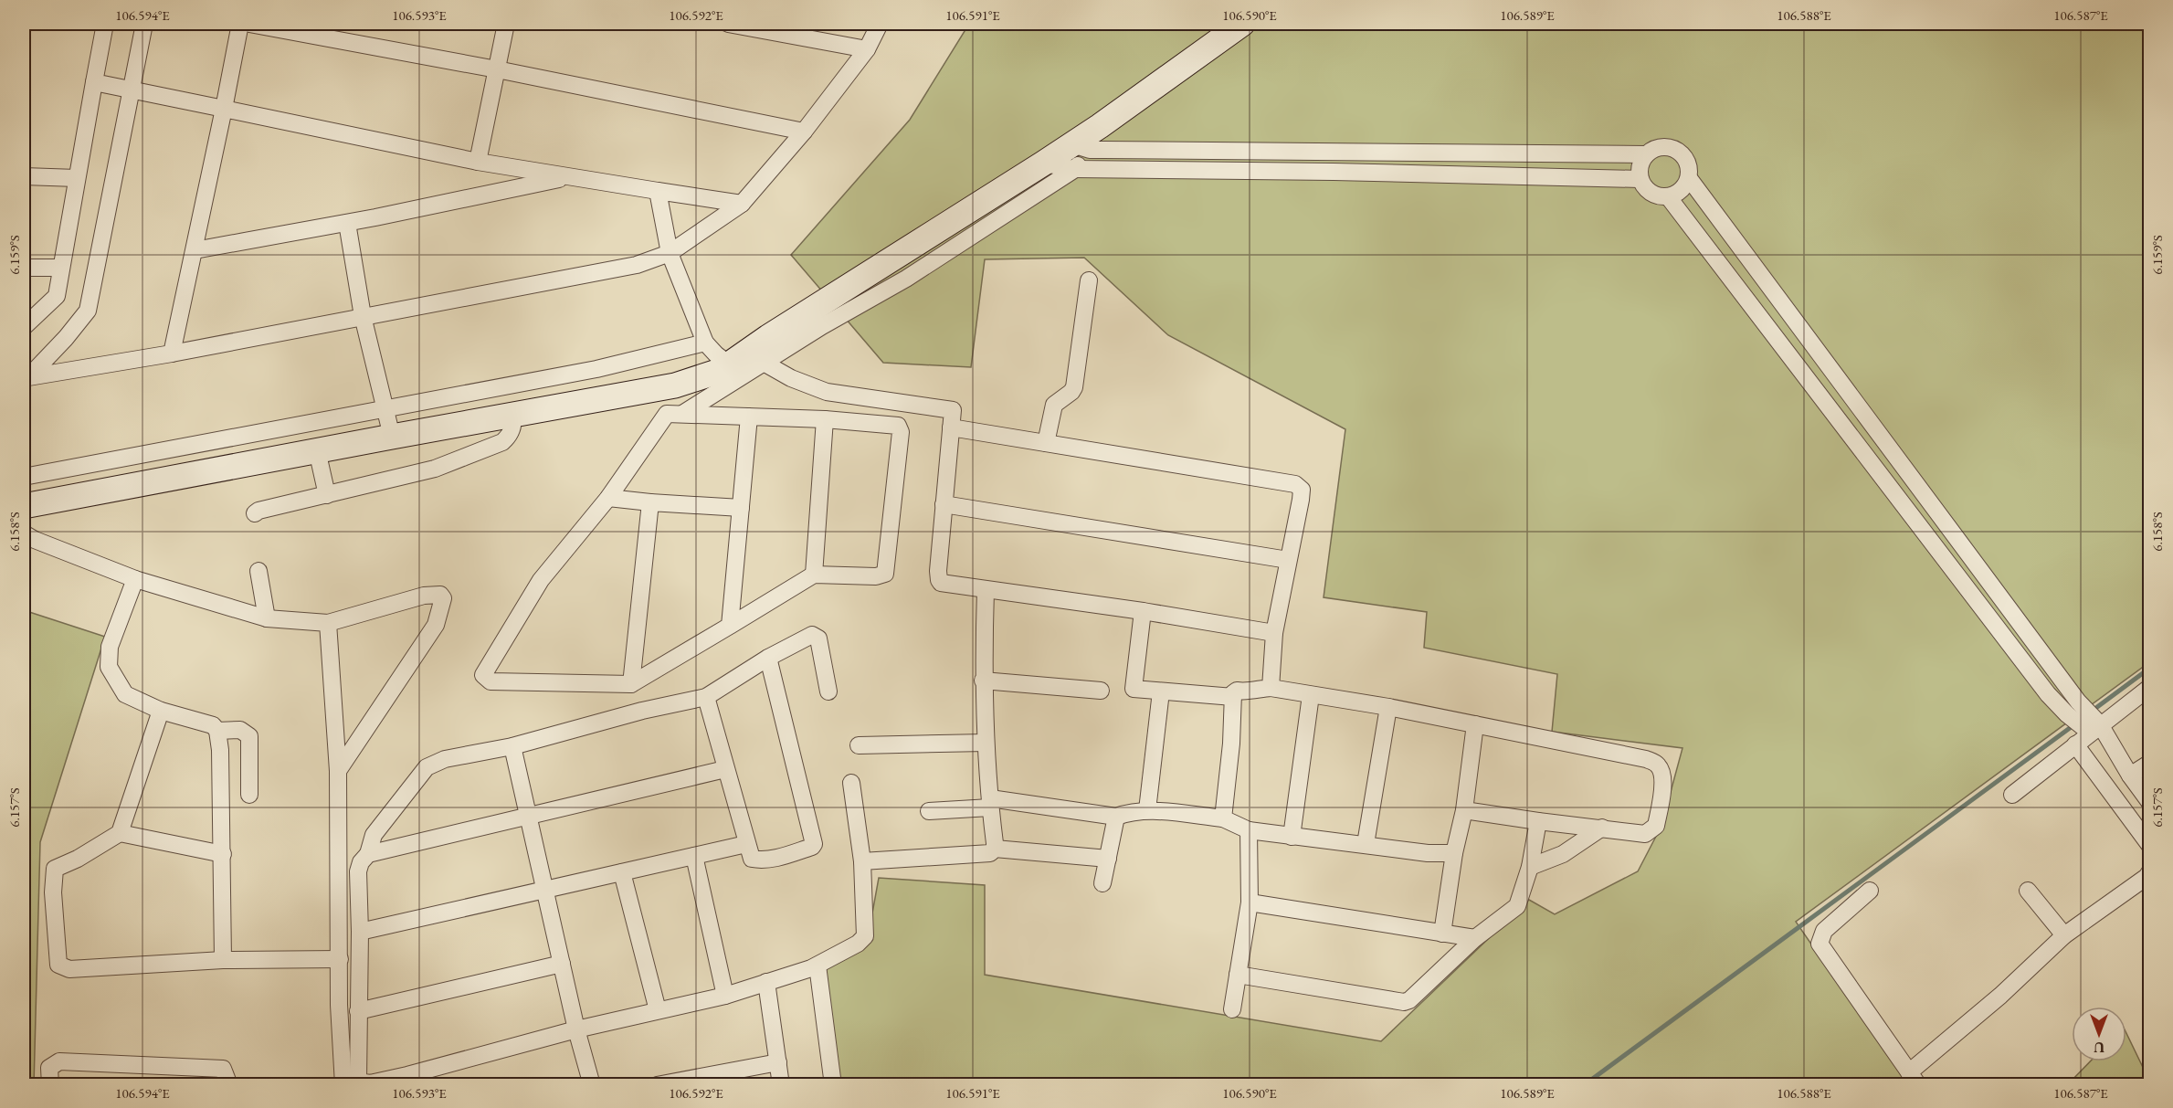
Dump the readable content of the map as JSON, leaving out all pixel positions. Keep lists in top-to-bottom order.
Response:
{
  "north": "bottom",
  "coordinates": [
    "106.594°E",
    "106.593°E",
    "106.592°E",
    "106.591°E",
    "106.590°E",
    "106.589°E",
    "106.588°E",
    "106.587°E",
    "6.159°S",
    "6.158°S",
    "6.157°S"
  ]
}
